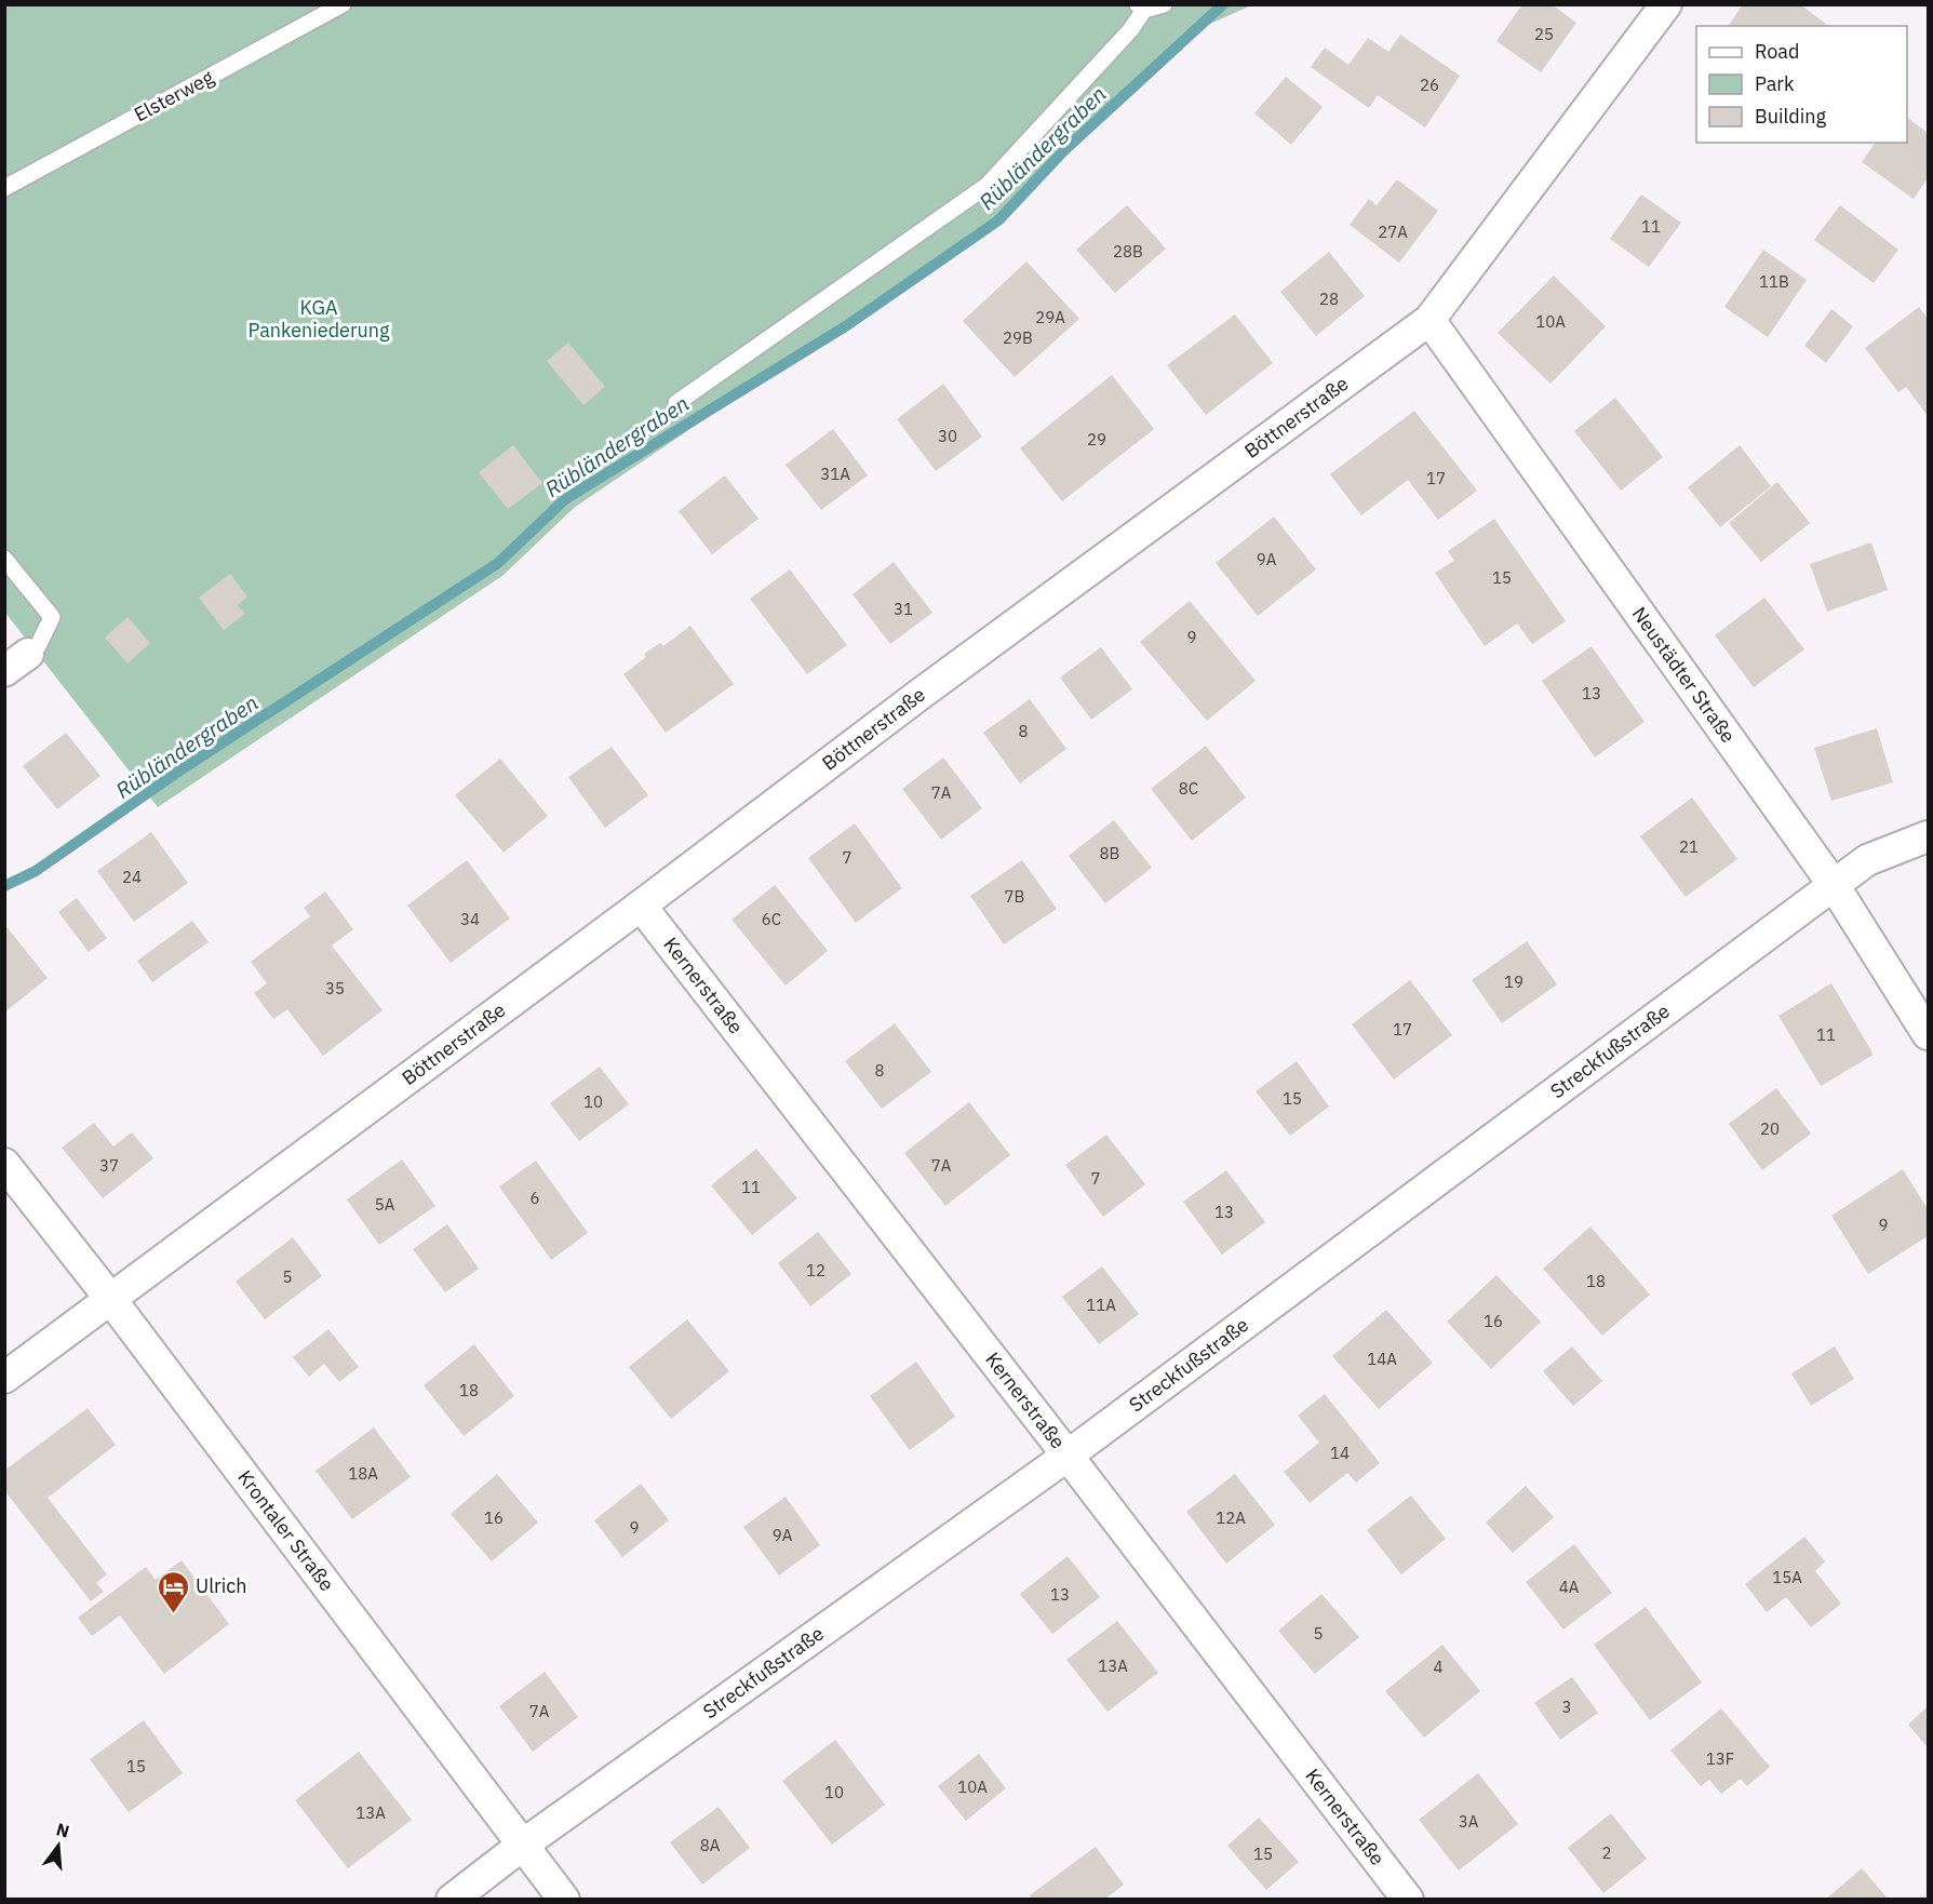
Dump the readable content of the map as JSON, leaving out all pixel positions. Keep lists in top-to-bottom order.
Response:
{
  "streets": {
    "street": [
      "Böttnerstraße",
      "Neustädter Straße",
      "Kernerstraße",
      "Streckfußstraße",
      "Krontaler Straße"
    ],
    "lane": ["Elsterweg"]
  },
  "crossings": [
    ["Böttnerstraße", "Neustädter Straße"],
    ["Böttnerstraße", "Kernerstraße"],
    ["Böttnerstraße", "Krontaler Straße"],
    ["Neustädter Straße", "Streckfußstraße"],
    ["Kernerstraße", "Streckfußstraße"],
    ["Streckfußstraße", "Krontaler Straße"]
  ],
  "water": ["Rübländergraben"],
  "parks": ["KGA Pankeniederung"],
  "places": {
    "hotel": ["Ulrich"]
  },
  "house_numbers": [
    "25",
    "26",
    "11",
    "27A",
    "28B",
    "11B",
    "28",
    "29A",
    "10A",
    "29B",
    "30",
    "29",
    "31A",
    "17",
    "9A",
    "15",
    "31",
    "9",
    "13",
    "8",
    "8C",
    "7A",
    "21",
    "8B",
    "7",
    "24",
    "7B",
    "34",
    "6C",
    "19",
    "35",
    "17",
    "11",
    "8",
    "15",
    "10",
    "20",
    "37",
    "7A",
    "7",
    "11",
    "6",
    "5A",
    "13",
    "9",
    "12",
    "5",
    "18",
    "11A",
    "16",
    "14A",
    "18",
    "14",
    "18A",
    "16",
    "12A",
    "9",
    "9A",
    "15A",
    "4A",
    "13",
    "5",
    "13A",
    "4",
    "3",
    "7A",
    "13F",
    "15",
    "10A",
    "10",
    "13A",
    "3A",
    "8A",
    "2",
    "15"
  ],
  "legend": ["Road", "Park", "Building"],
  "north": "top"
}
